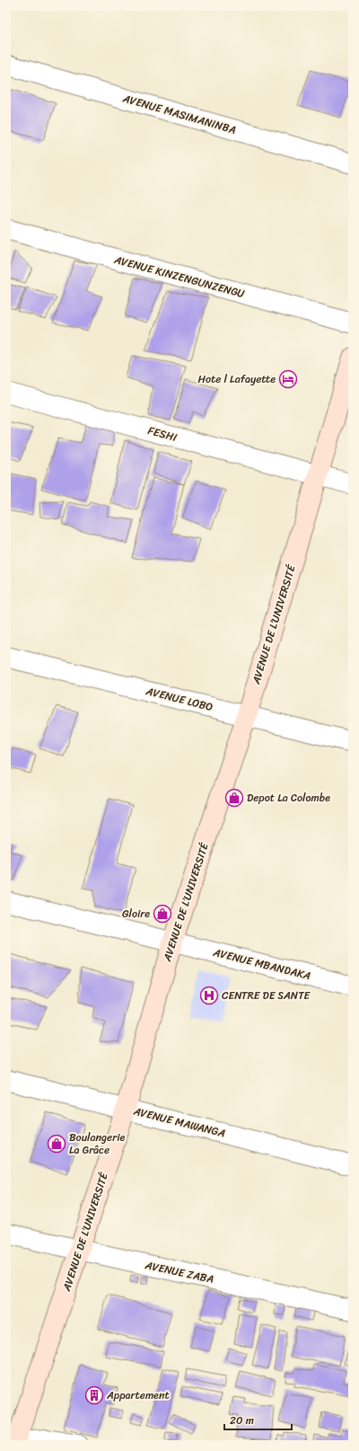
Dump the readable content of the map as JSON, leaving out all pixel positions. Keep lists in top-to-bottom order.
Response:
{
  "streets": {
    "main road": ["AVENUE DE L’UNIVERSITÉ"],
    "street": [
      "AVENUE MASIMANINBA",
      "AVENUE KINZENGUNZENGU",
      "FESHI",
      "AVENUE LOBO",
      "AVENUE MBANDAKA",
      "AVENUE MAWANGA",
      "AVENUE ZABA"
    ]
  },
  "crossings": [
    ["FESHI", "AVENUE DE L’UNIVERSITÉ"],
    ["AVENUE DE L’UNIVERSITÉ", "AVENUE LOBO"],
    ["AVENUE DE L’UNIVERSITÉ", "AVENUE MBANDAKA"],
    ["AVENUE DE L’UNIVERSITÉ", "AVENUE MAWANGA"],
    ["AVENUE DE L’UNIVERSITÉ", "AVENUE ZABA"]
  ],
  "places": {
    "hotel": ["Hote l Lafayette"],
    "shop": ["Depot La Colombe", "Gloire", "Boulangerie La Grâce"],
    "hospital": ["CENTRE DE SANTE"],
    "building": ["Appartement"]
  },
  "scale_bar": "20 m"
}
